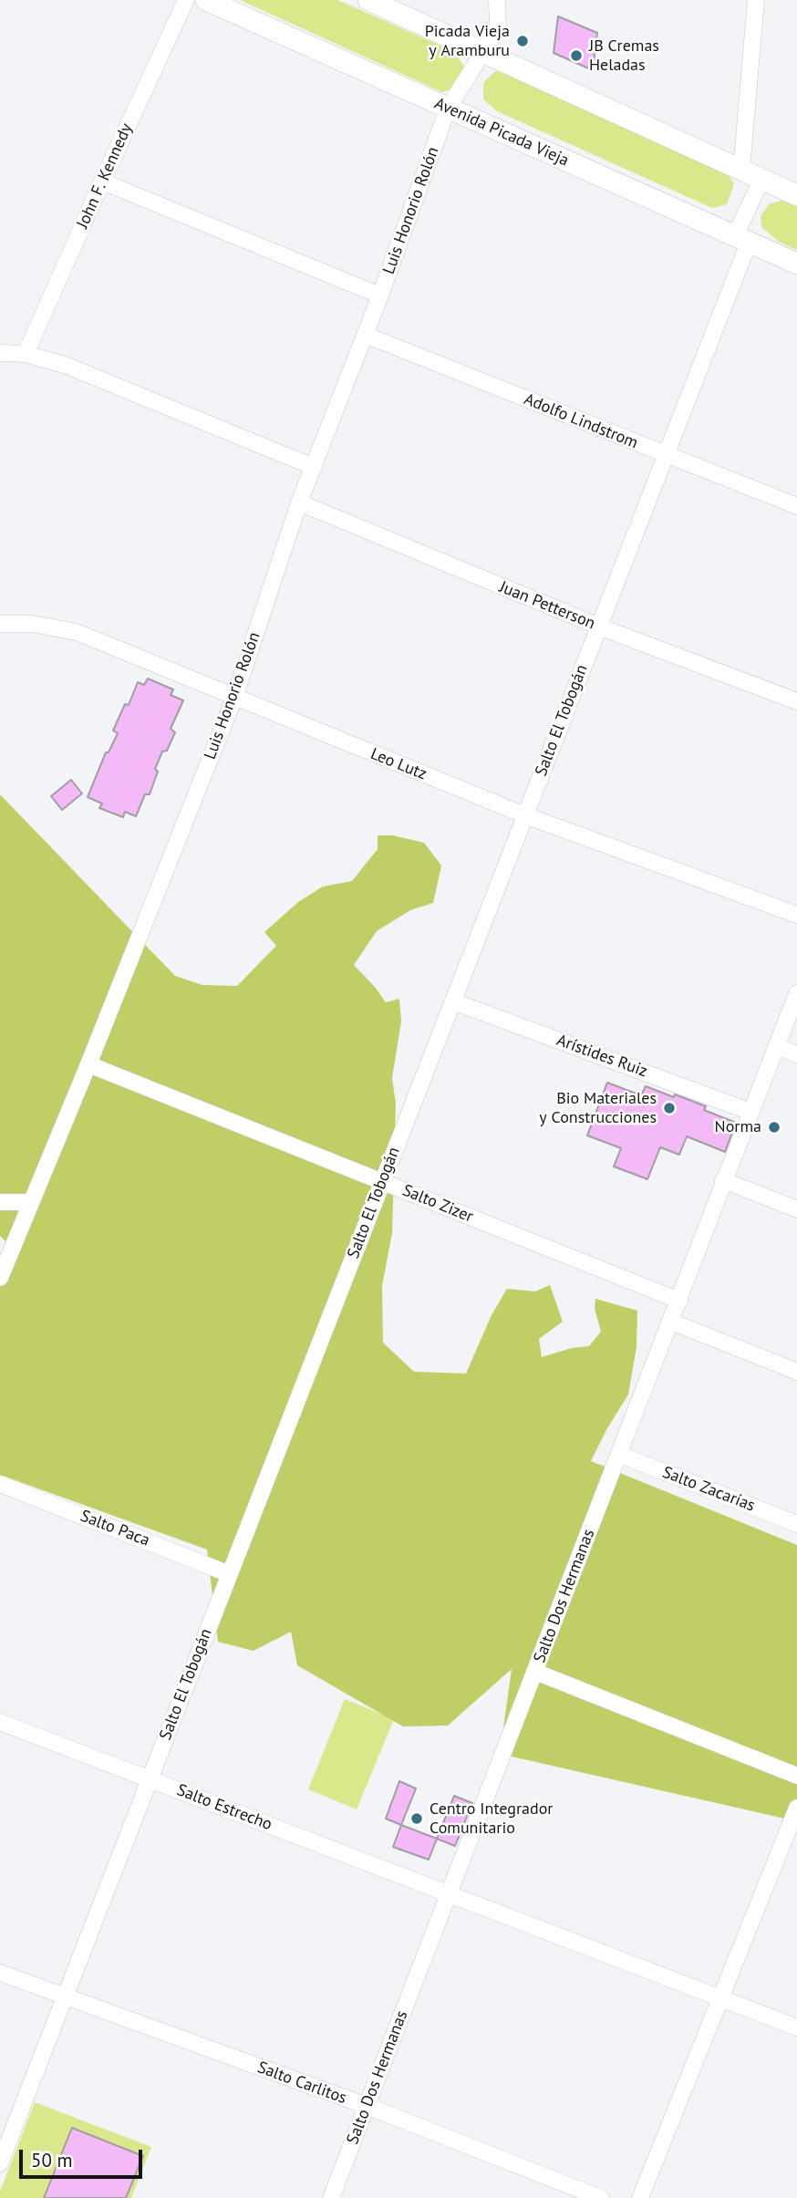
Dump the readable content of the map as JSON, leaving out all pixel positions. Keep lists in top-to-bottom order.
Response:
{
  "streets": {
    "street": [
      "Avenida Picada Vieja",
      "John F. Kennedy",
      "Luis Honorio Rolón",
      "Adolfo Lindstrom",
      "Juan Petterson",
      "Salto El Tobogán",
      "Leo Lutz",
      "Arístides Ruiz",
      "Salto Zizer",
      "Salto Zacarías",
      "Salto Paca",
      "Salto Dos Hermanas",
      "Salto Estrecho",
      "Salto Carlitos"
    ]
  },
  "crossings": [
    ["Avenida Picada Vieja", "Luis Honorio Rolón"],
    ["Avenida Picada Vieja", "Salto El Tobogán"],
    ["Luis Honorio Rolón", "Adolfo Lindstrom"],
    ["Luis Honorio Rolón", "Juan Petterson"],
    ["Luis Honorio Rolón", "Leo Lutz"],
    ["Luis Honorio Rolón", "Salto Zizer"],
    ["Adolfo Lindstrom", "Salto El Tobogán"],
    ["Juan Petterson", "Salto El Tobogán"],
    ["Salto El Tobogán", "Leo Lutz"],
    ["Salto El Tobogán", "Arístides Ruiz"],
    ["Salto El Tobogán", "Salto Zizer"],
    ["Salto El Tobogán", "Salto Paca"],
    ["Salto El Tobogán", "Salto Estrecho"],
    ["Salto El Tobogán", "Salto Carlitos"],
    ["Arístides Ruiz", "Salto Dos Hermanas"],
    ["Salto Zizer", "Salto Dos Hermanas"],
    ["Salto Zacarías", "Salto Dos Hermanas"],
    ["Salto Dos Hermanas", "Salto Estrecho"],
    ["Salto Dos Hermanas", "Salto Carlitos"]
  ],
  "places": [
    "Picada Vieja y Aramburu",
    "JB Cremas Heladas",
    "Bio Materiales y Construcciones",
    "Norma",
    "Centro Integrador Comunitario"
  ],
  "scale_bar": "50 m"
}
